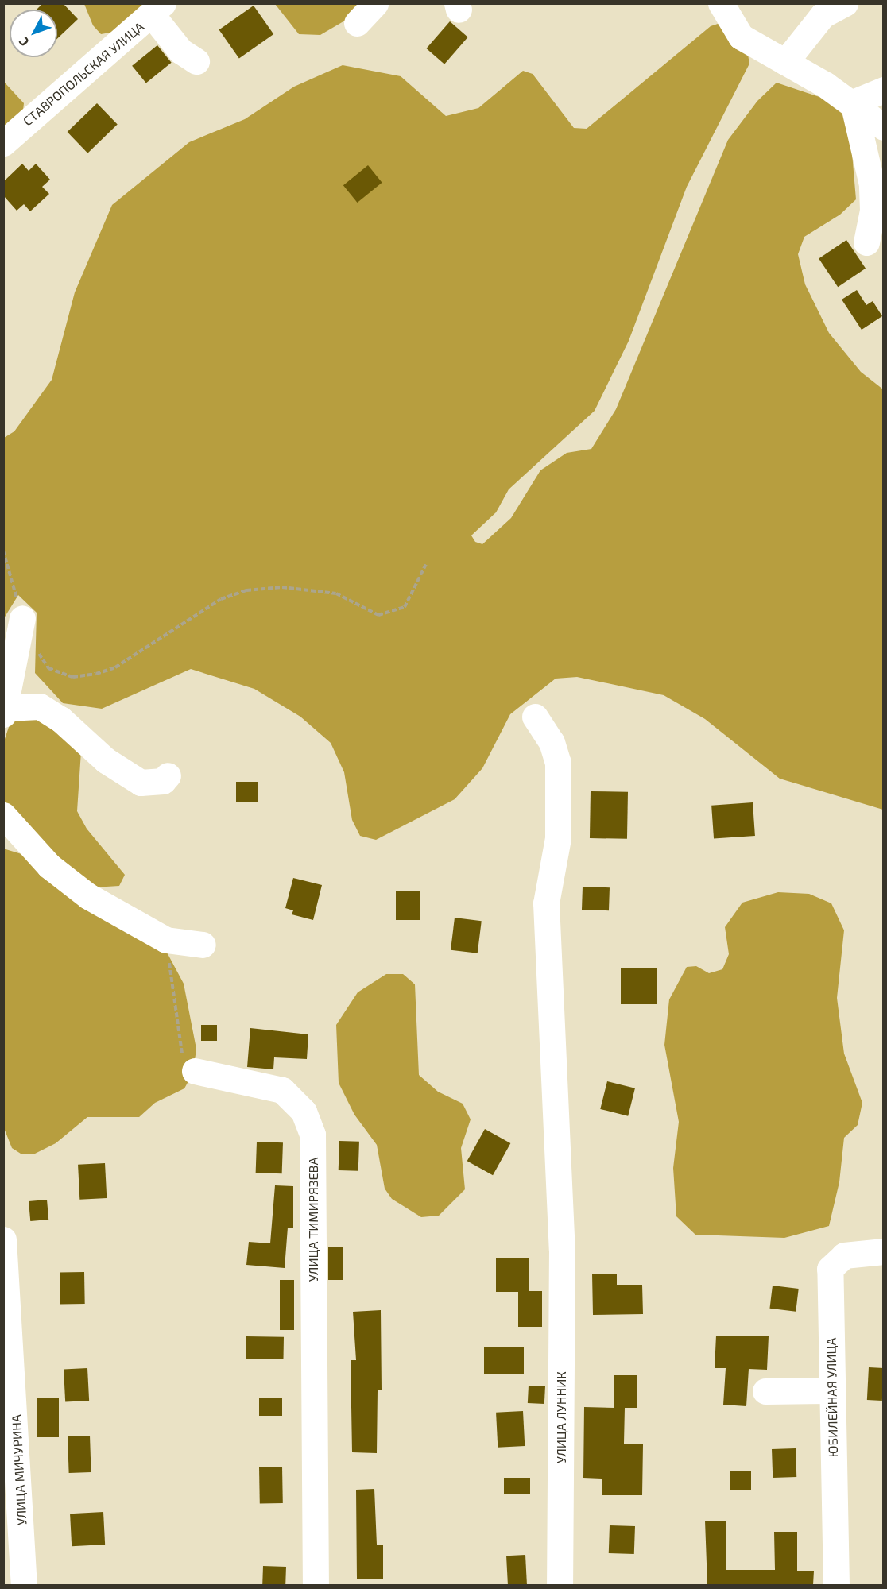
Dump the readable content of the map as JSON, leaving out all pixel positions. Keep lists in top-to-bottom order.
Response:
{
  "streets": {
    "street": [
      "СТАВРОПОЛЬСКАЯ УЛИЦА",
      "УЛИЦА ТИМИРЯЗЕВА",
      "ЮБИЛЕЙНАЯ УЛИЦА",
      "УЛИЦА ЛУННИК",
      "УЛИЦА МИЧУРИНА"
    ]
  },
  "north": "bottom left"
}
